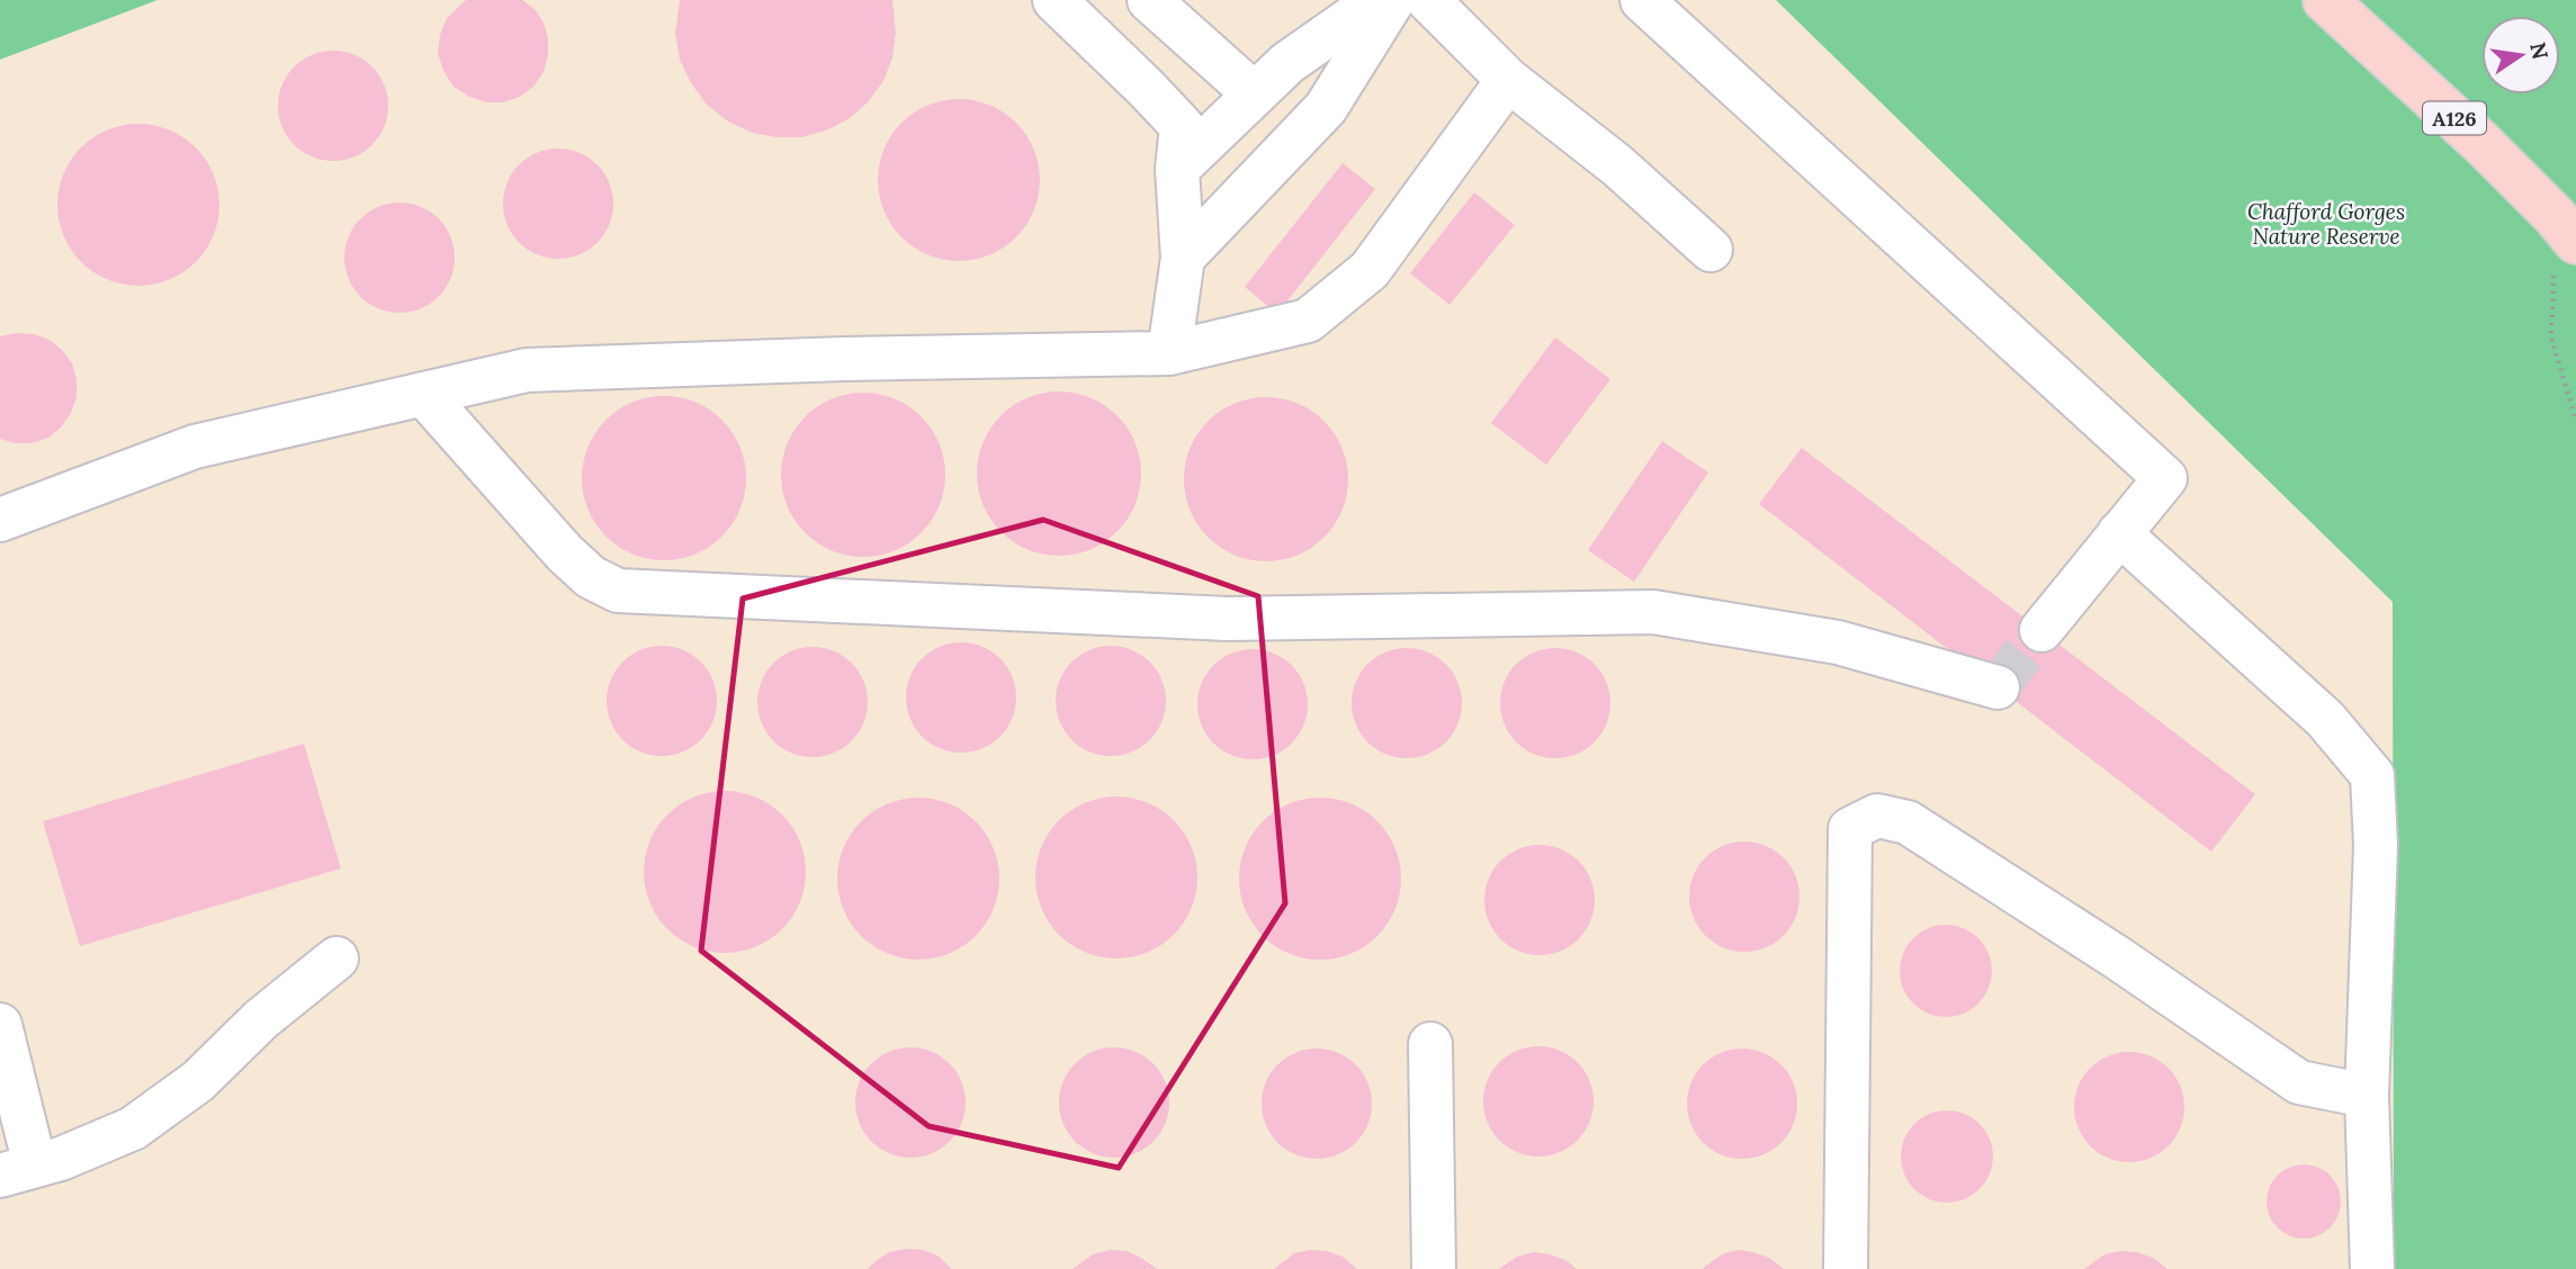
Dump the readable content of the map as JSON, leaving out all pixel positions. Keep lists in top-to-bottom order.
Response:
{
  "streets": {
    "main road": ["A126"]
  },
  "parks": ["Chafford Gorges Nature Reserve"],
  "north": "right"
}
